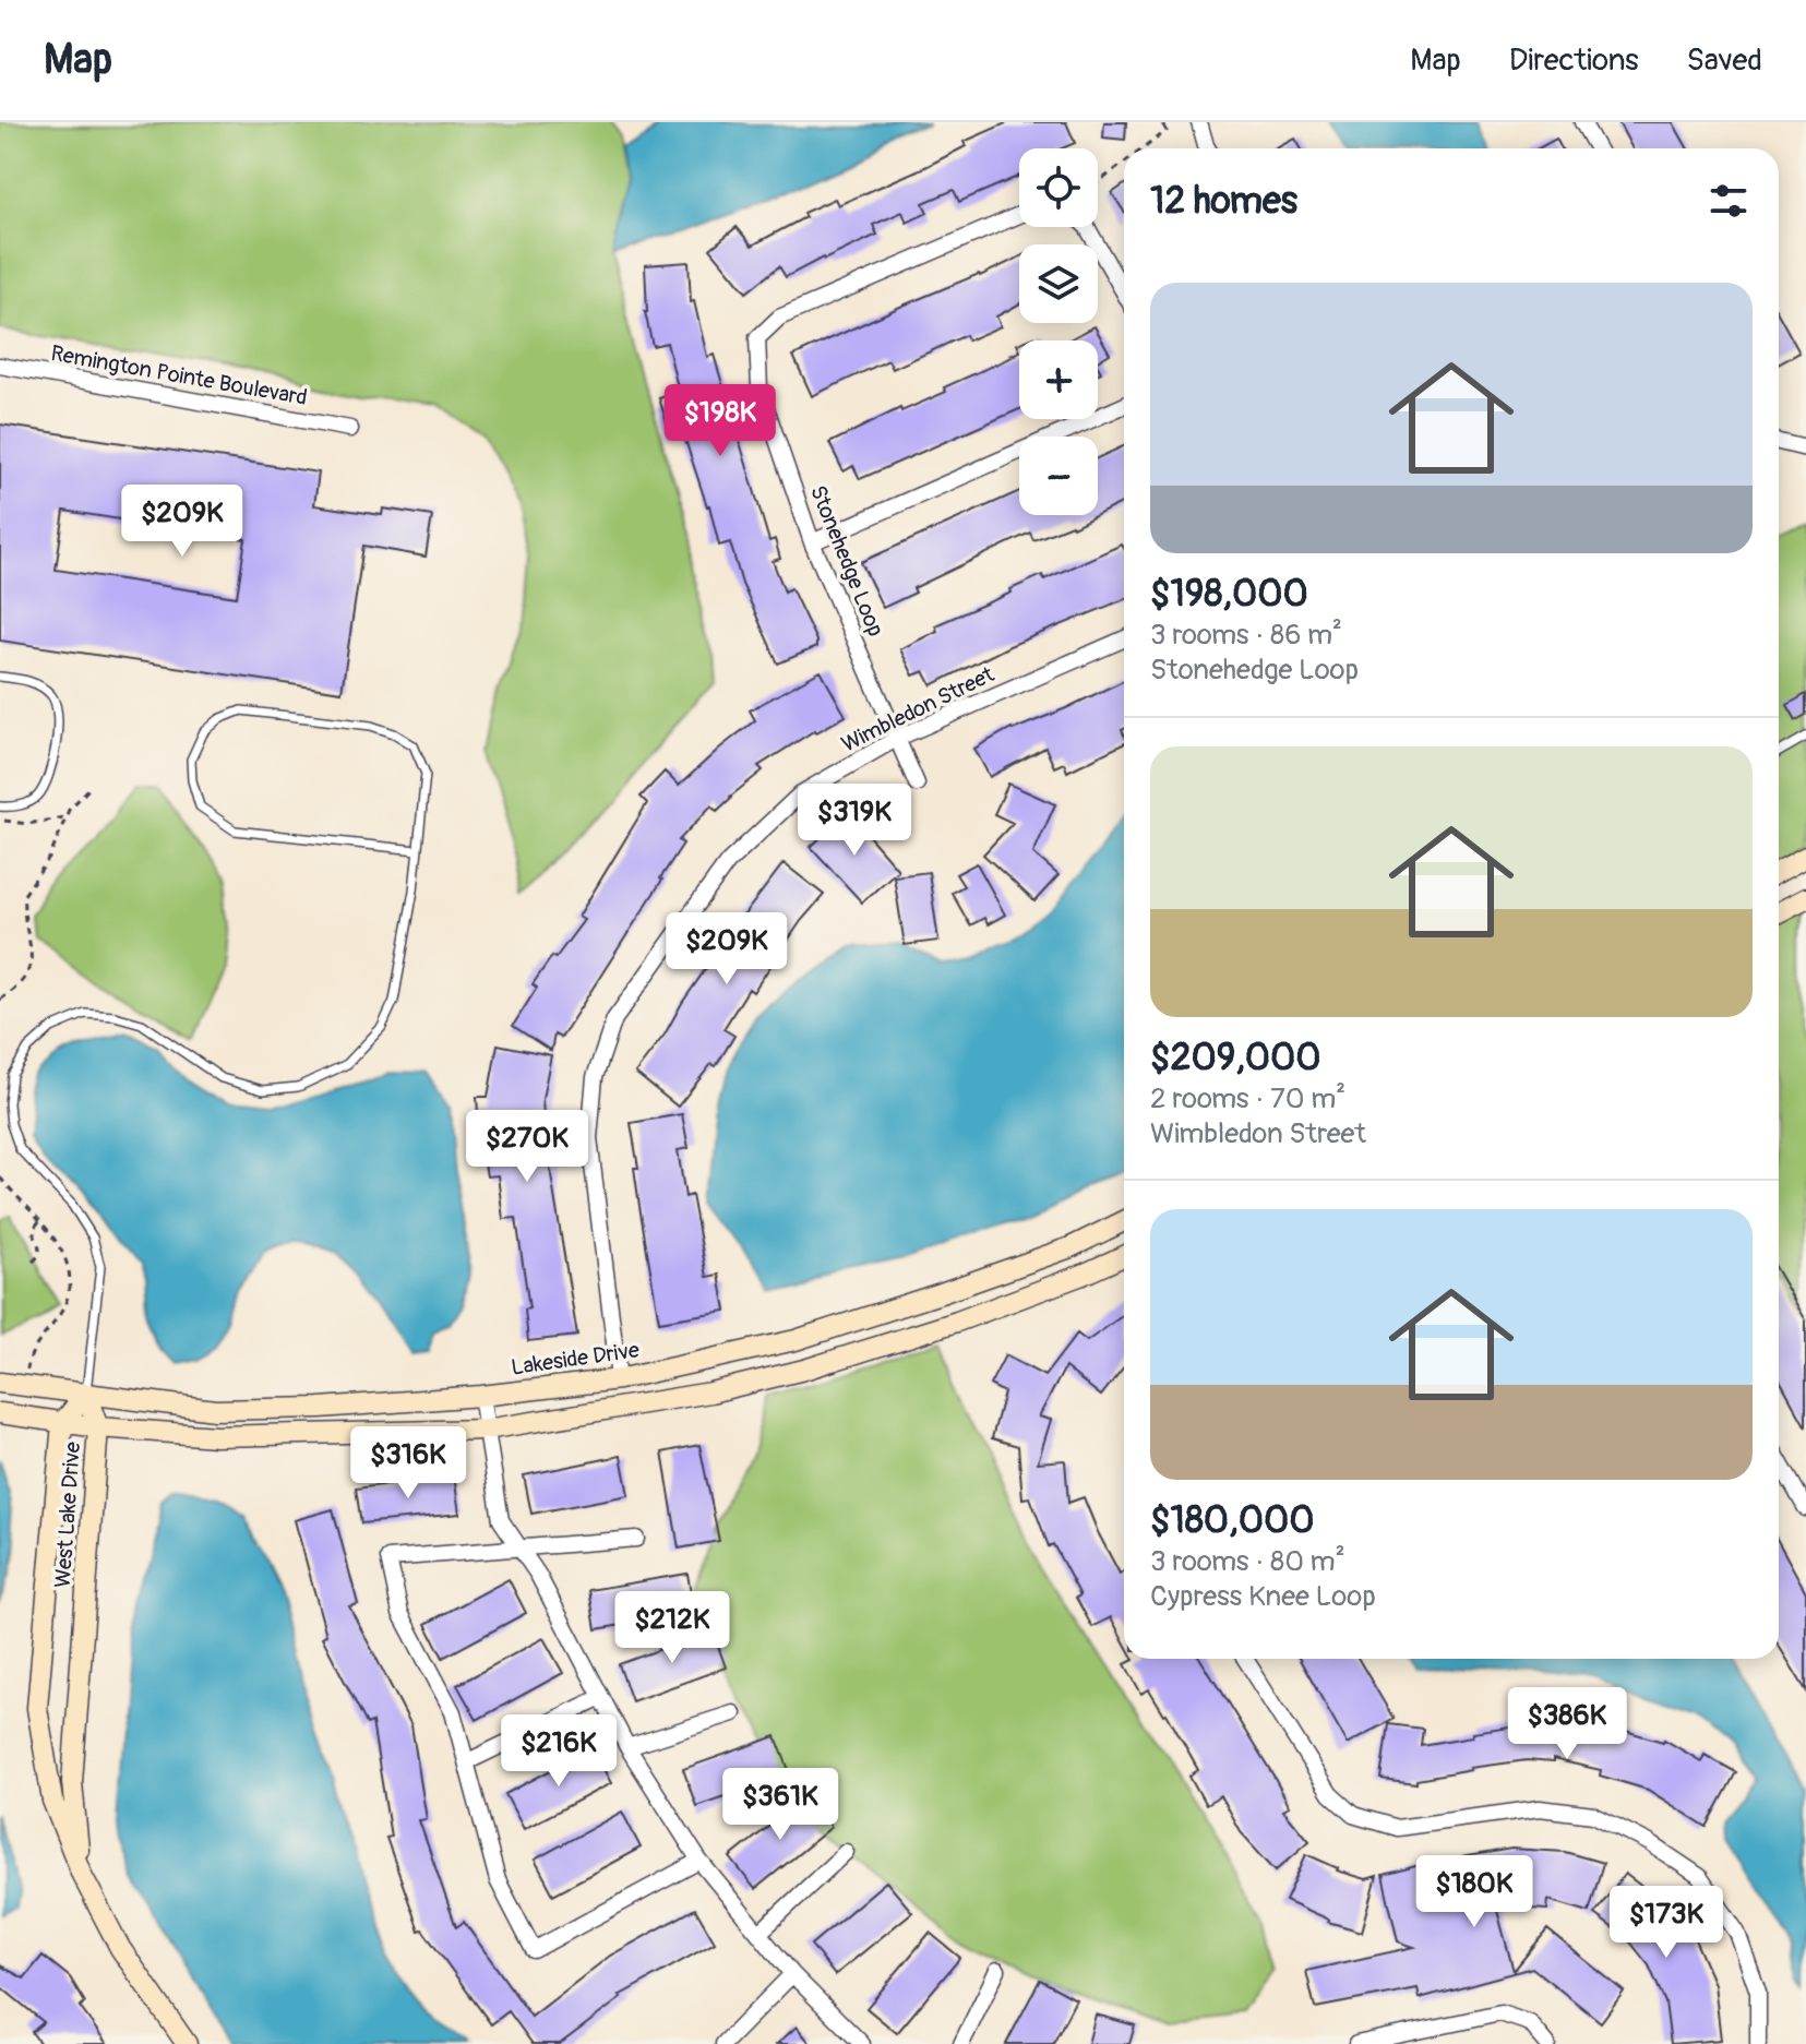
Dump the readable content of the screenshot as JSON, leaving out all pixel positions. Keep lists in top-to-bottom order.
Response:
{
  "streets": {
    "street": [
      "Remington Pointe Boulevard",
      "Stonehedge Loop",
      "Wimbledon Street",
      "Lakeside Drive",
      "West Lake Drive"
    ]
  },
  "crossings": [
    ["Stonehedge Loop", "Wimbledon Street"],
    ["Wimbledon Street", "Lakeside Drive"],
    ["Lakeside Drive", "West Lake Drive"]
  ],
  "page": {
    "header": "Map",
    "nav": ["Map", "Directions", "Saved"],
    "map_buttons": ["+", "−"],
    "heading": "12 homes",
    "list": [
      {
        "name": "$198,000",
        "note": "3 rooms · 86 m² · Stonehedge Loop"
      },
      {
        "name": "$209,000",
        "note": "2 rooms · 70 m² · Wimbledon Street"
      },
      {
        "name": "$180,000",
        "note": "3 rooms · 80 m² · Cypress Knee Loop"
      }
    ],
    "price": [
      "$198K",
      "$209K",
      "$319K",
      "$209K",
      "$270K",
      "$316K",
      "$212K",
      "$386K",
      "$216K",
      "$361K",
      "$180K",
      "$173K"
    ]
  }
}
